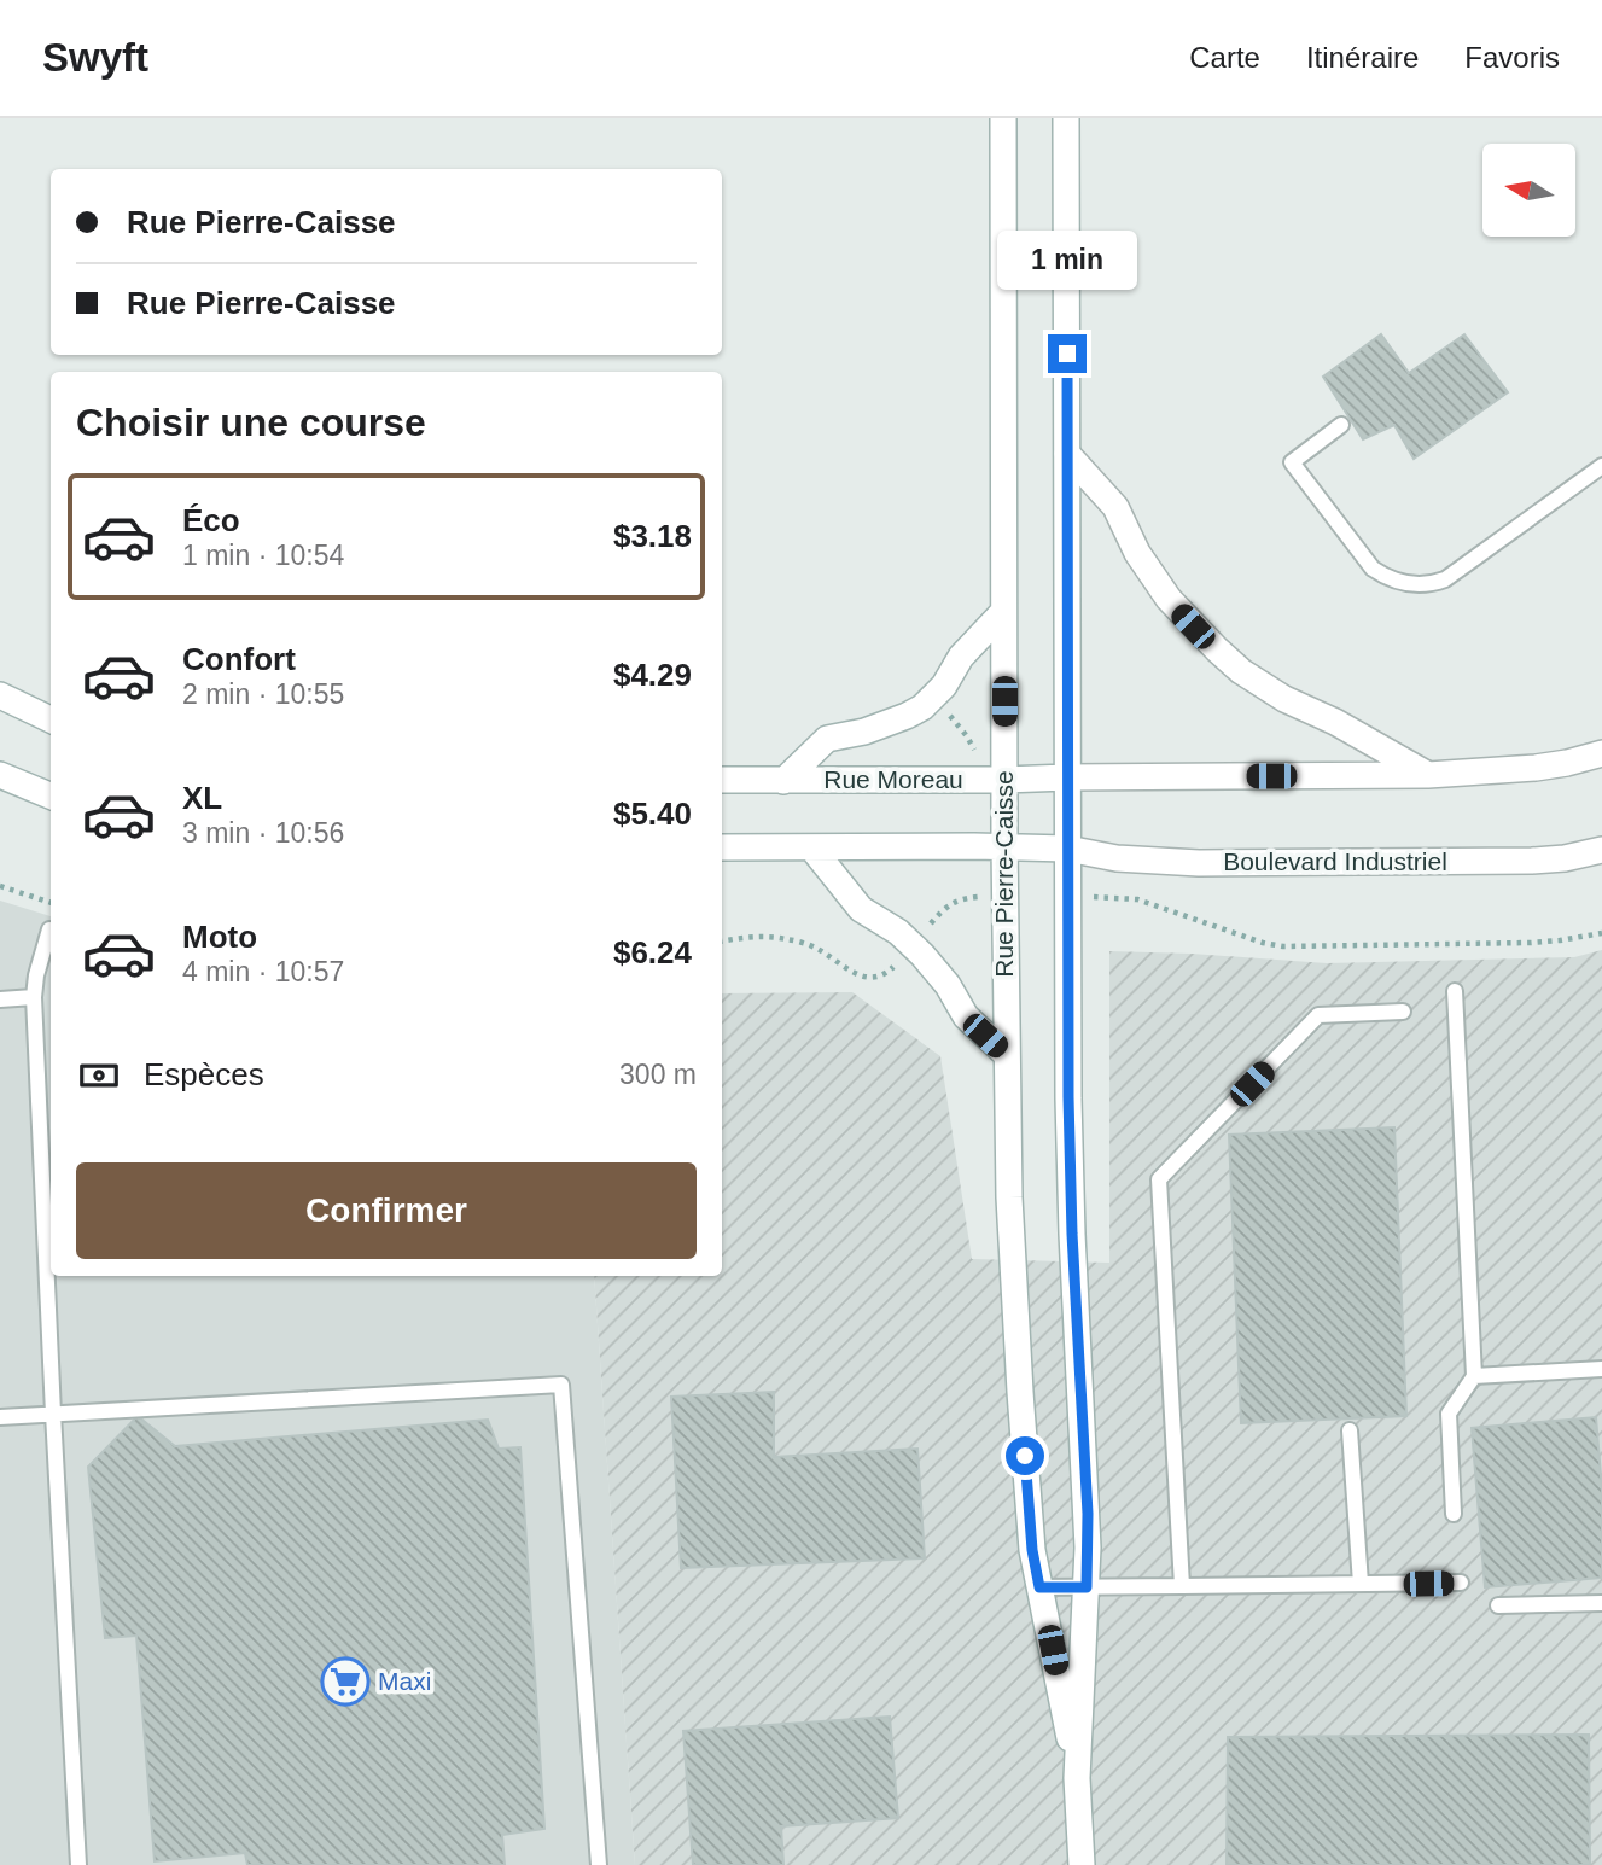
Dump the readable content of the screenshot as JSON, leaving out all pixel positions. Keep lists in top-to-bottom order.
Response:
{
  "streets": {
    "main road": ["Rue Moreau", "Boulevard Industriel", "Rue Pierre-Caisse"]
  },
  "crossings": [
    ["Rue Moreau", "Rue Pierre-Caisse"],
    ["Boulevard Industriel", "Rue Pierre-Caisse"]
  ],
  "places": {
    "supermarket": ["Maxi"]
  },
  "north": "left",
  "page": {
    "header": "Swyft",
    "nav": ["Carte", "Itinéraire", "Favoris"],
    "banner": ["Rue Pierre-Caisse", "Rue Pierre-Caisse"],
    "bubble": "1 min",
    "heading": "Choisir une course",
    "list": [
      {
        "name": "Éco",
        "note": "1 min · 10:54",
        "value": "$3.18"
      },
      {
        "name": "Confort",
        "note": "2 min · 10:55",
        "value": "$4.29"
      },
      {
        "name": "XL",
        "note": "3 min · 10:56",
        "value": "$5.40"
      },
      {
        "name": "Moto",
        "note": "4 min · 10:57",
        "value": "$6.24"
      }
    ],
    "pay": ["Espèces", "300 m"],
    "buttons": "Confirmer"
  }
}
